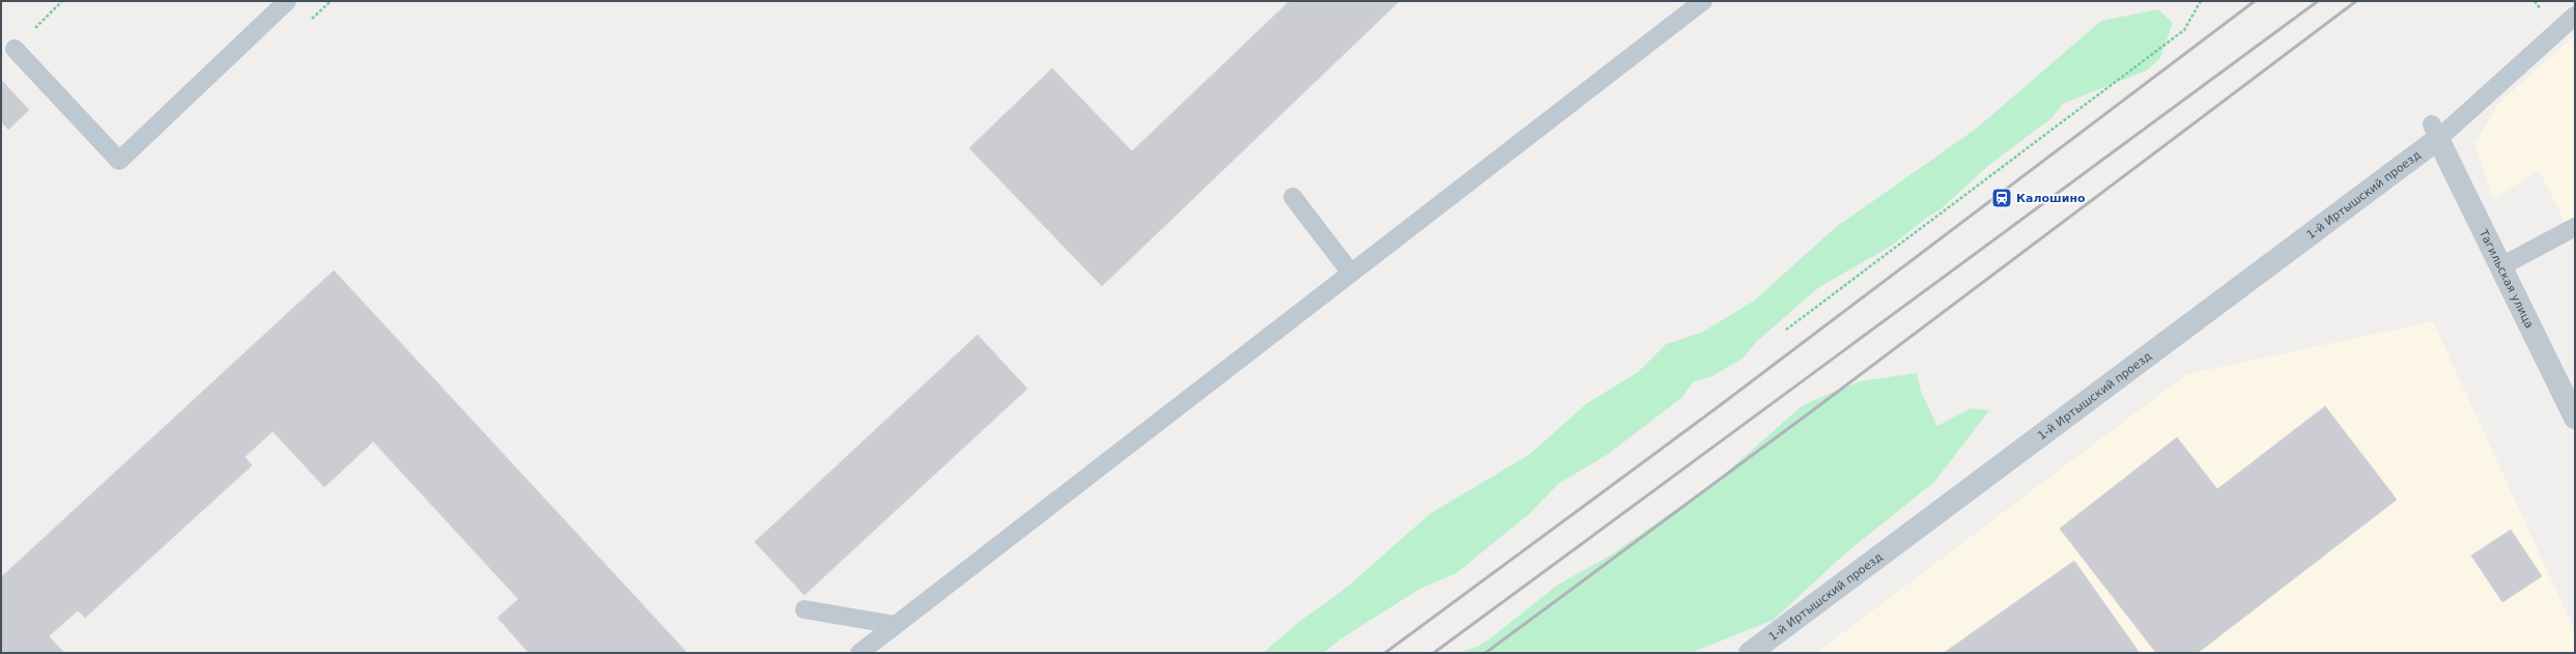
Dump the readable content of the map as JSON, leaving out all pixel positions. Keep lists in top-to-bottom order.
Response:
{
  "streets": {
    "street": ["1-й Иртышский проезд", "Тагильская улица"]
  },
  "crossings": [
    ["1-й Иртышский проезд", "Тагильская улица"]
  ],
  "places": {
    "station": ["Калошино"]
  }
}
